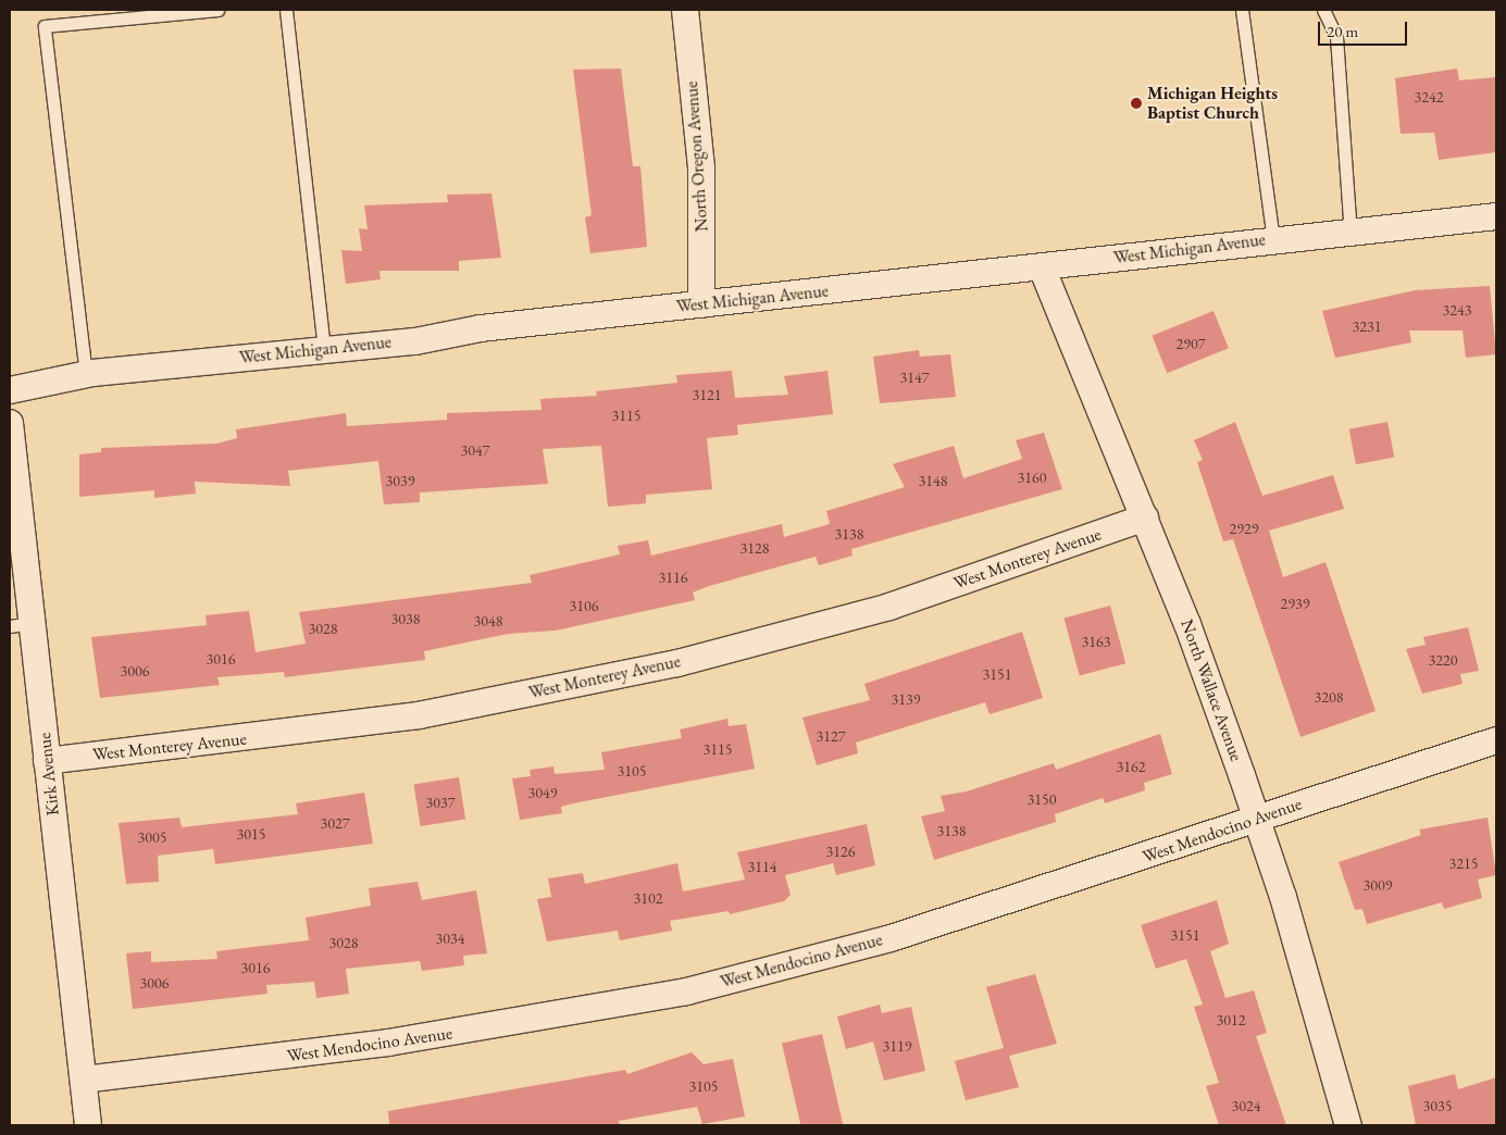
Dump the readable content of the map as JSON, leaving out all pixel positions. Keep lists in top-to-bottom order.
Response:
{
  "streets": {
    "street": [
      "North Oregon Avenue",
      "West Michigan Avenue",
      "West Monterey Avenue",
      "North Wallace Avenue",
      "Kirk Avenue",
      "West Mendocino Avenue"
    ]
  },
  "crossings": [
    ["North Oregon Avenue", "West Michigan Avenue"],
    ["West Michigan Avenue", "North Wallace Avenue"],
    ["West Monterey Avenue", "North Wallace Avenue"],
    ["West Monterey Avenue", "Kirk Avenue"],
    ["North Wallace Avenue", "West Mendocino Avenue"],
    ["Kirk Avenue", "West Mendocino Avenue"]
  ],
  "places": ["Michigan Heights Baptist Church"],
  "house_numbers": [
    "3242",
    "3243",
    "3231",
    "2907",
    "3147",
    "3121",
    "3115",
    "3047",
    "3160",
    "3039",
    "3148",
    "2929",
    "3138",
    "3128",
    "3116",
    "2939",
    "3106",
    "3038",
    "3048",
    "3028",
    "3163",
    "3016",
    "3220",
    "3006",
    "3151",
    "3208",
    "3139",
    "3127",
    "3115",
    "3162",
    "3105",
    "3049",
    "3150",
    "3037",
    "3027",
    "3138",
    "3015",
    "3005",
    "3126",
    "3215",
    "3114",
    "3009",
    "3102",
    "3151",
    "3034",
    "3028",
    "3016",
    "3006",
    "3012",
    "3119",
    "3105",
    "3024",
    "3035"
  ],
  "scale_bar": "20 m"
}
